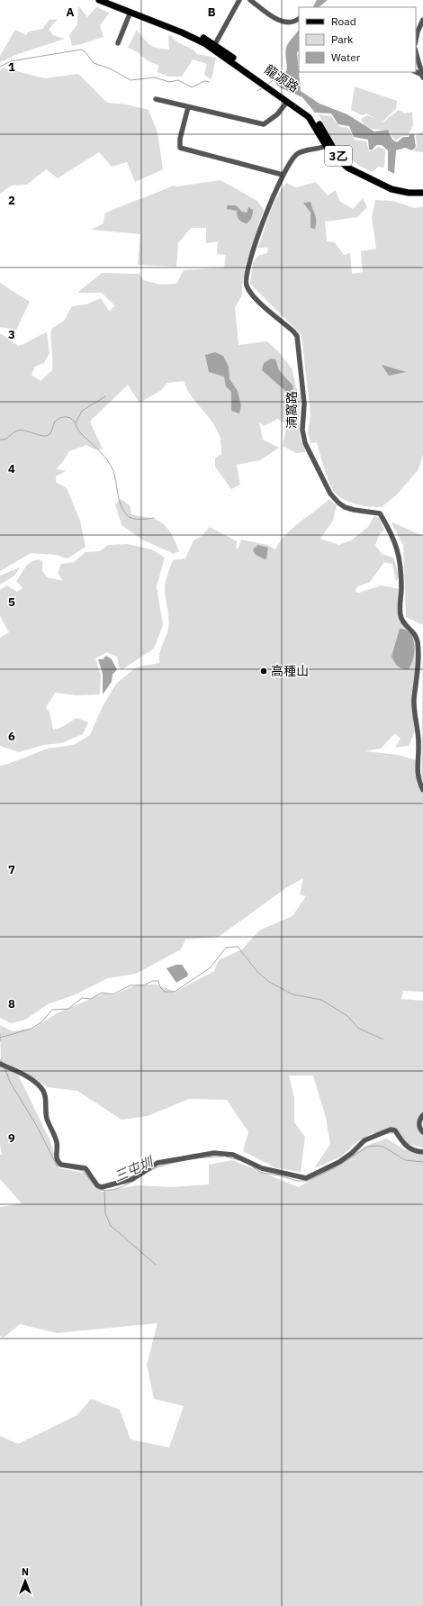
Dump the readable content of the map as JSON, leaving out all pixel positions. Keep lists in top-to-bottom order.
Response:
{
  "streets": {
    "main road": ["龍源路", "3乙"],
    "street": ["湳窩路"]
  },
  "crossings": [
    ["龍源路", "3乙"],
    ["龍源路", "湳窩路"],
    ["3乙", "湳窩路"]
  ],
  "water": ["三屯圳"],
  "places": ["高種山"],
  "legend": ["Road", "Park", "Water"],
  "north": "top",
  "grid": {
    "columns": ["A", "B"],
    "rows": [
      "1",
      "2",
      "3",
      "4",
      "5",
      "6",
      "7",
      "8",
      "9"
    ]
  }
}
